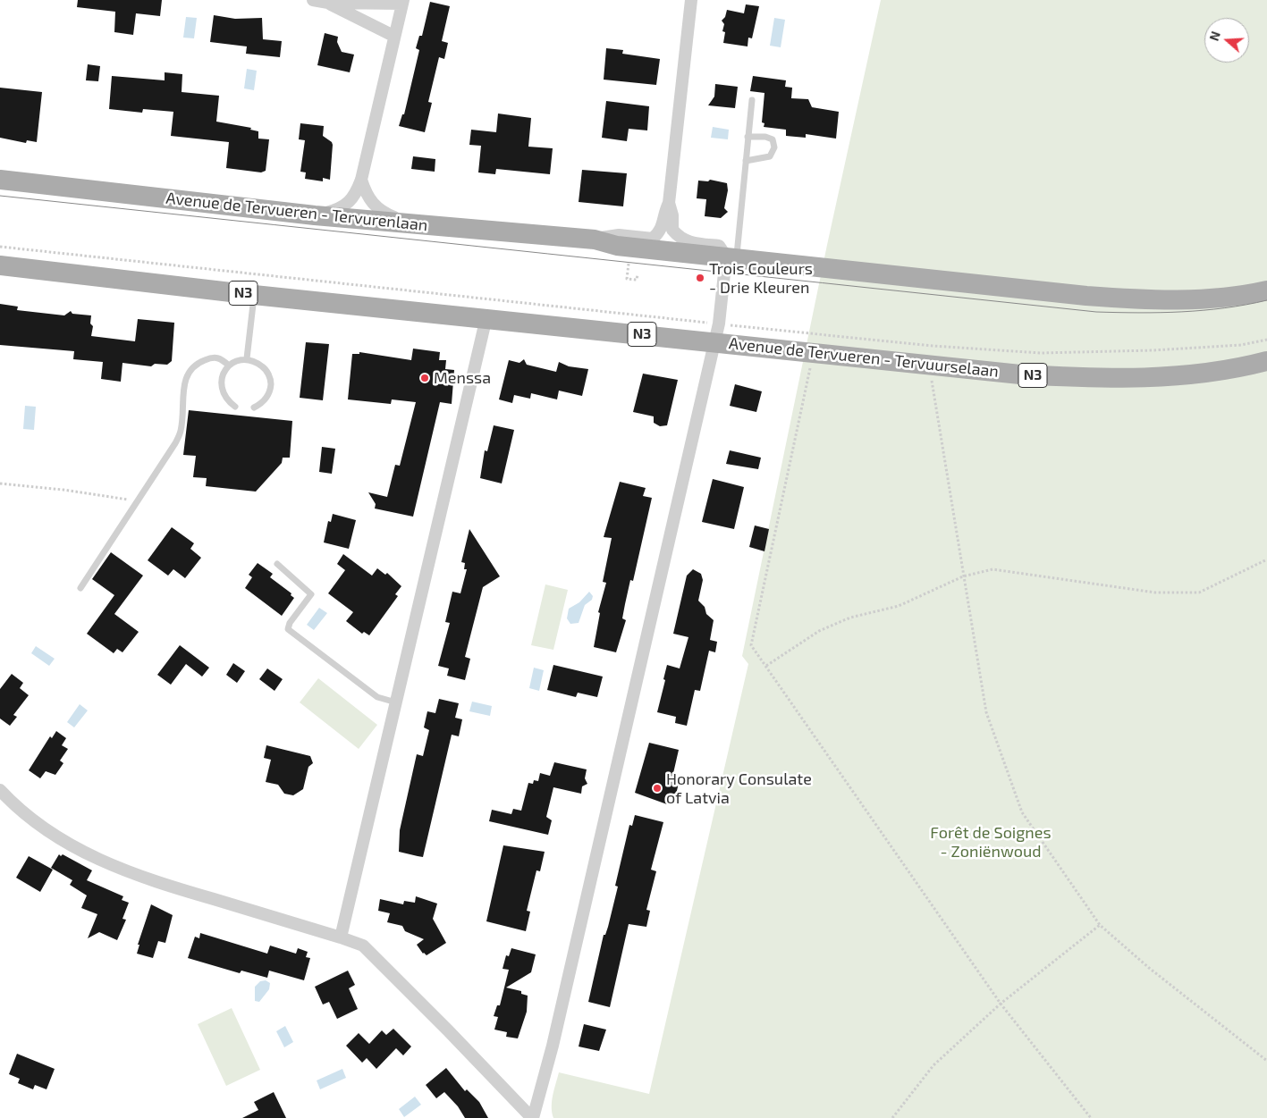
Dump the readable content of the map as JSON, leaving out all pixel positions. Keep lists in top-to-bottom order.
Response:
{
  "streets": {
    "main road": ["Avenue de Tervueren - Tervurenlaan", "N3", "Avenue de Tervueren - Tervuurselaan"]
  },
  "crossings": [
    ["N3", "Avenue de Tervueren - Tervuurselaan"]
  ],
  "parks": ["Forêt de Soignes - Zoniënwoud"],
  "places": ["Trois Couleurs - Drie Kleuren", "Menssa", "Honorary Consulate of Latvia"],
  "north": "left"
}
